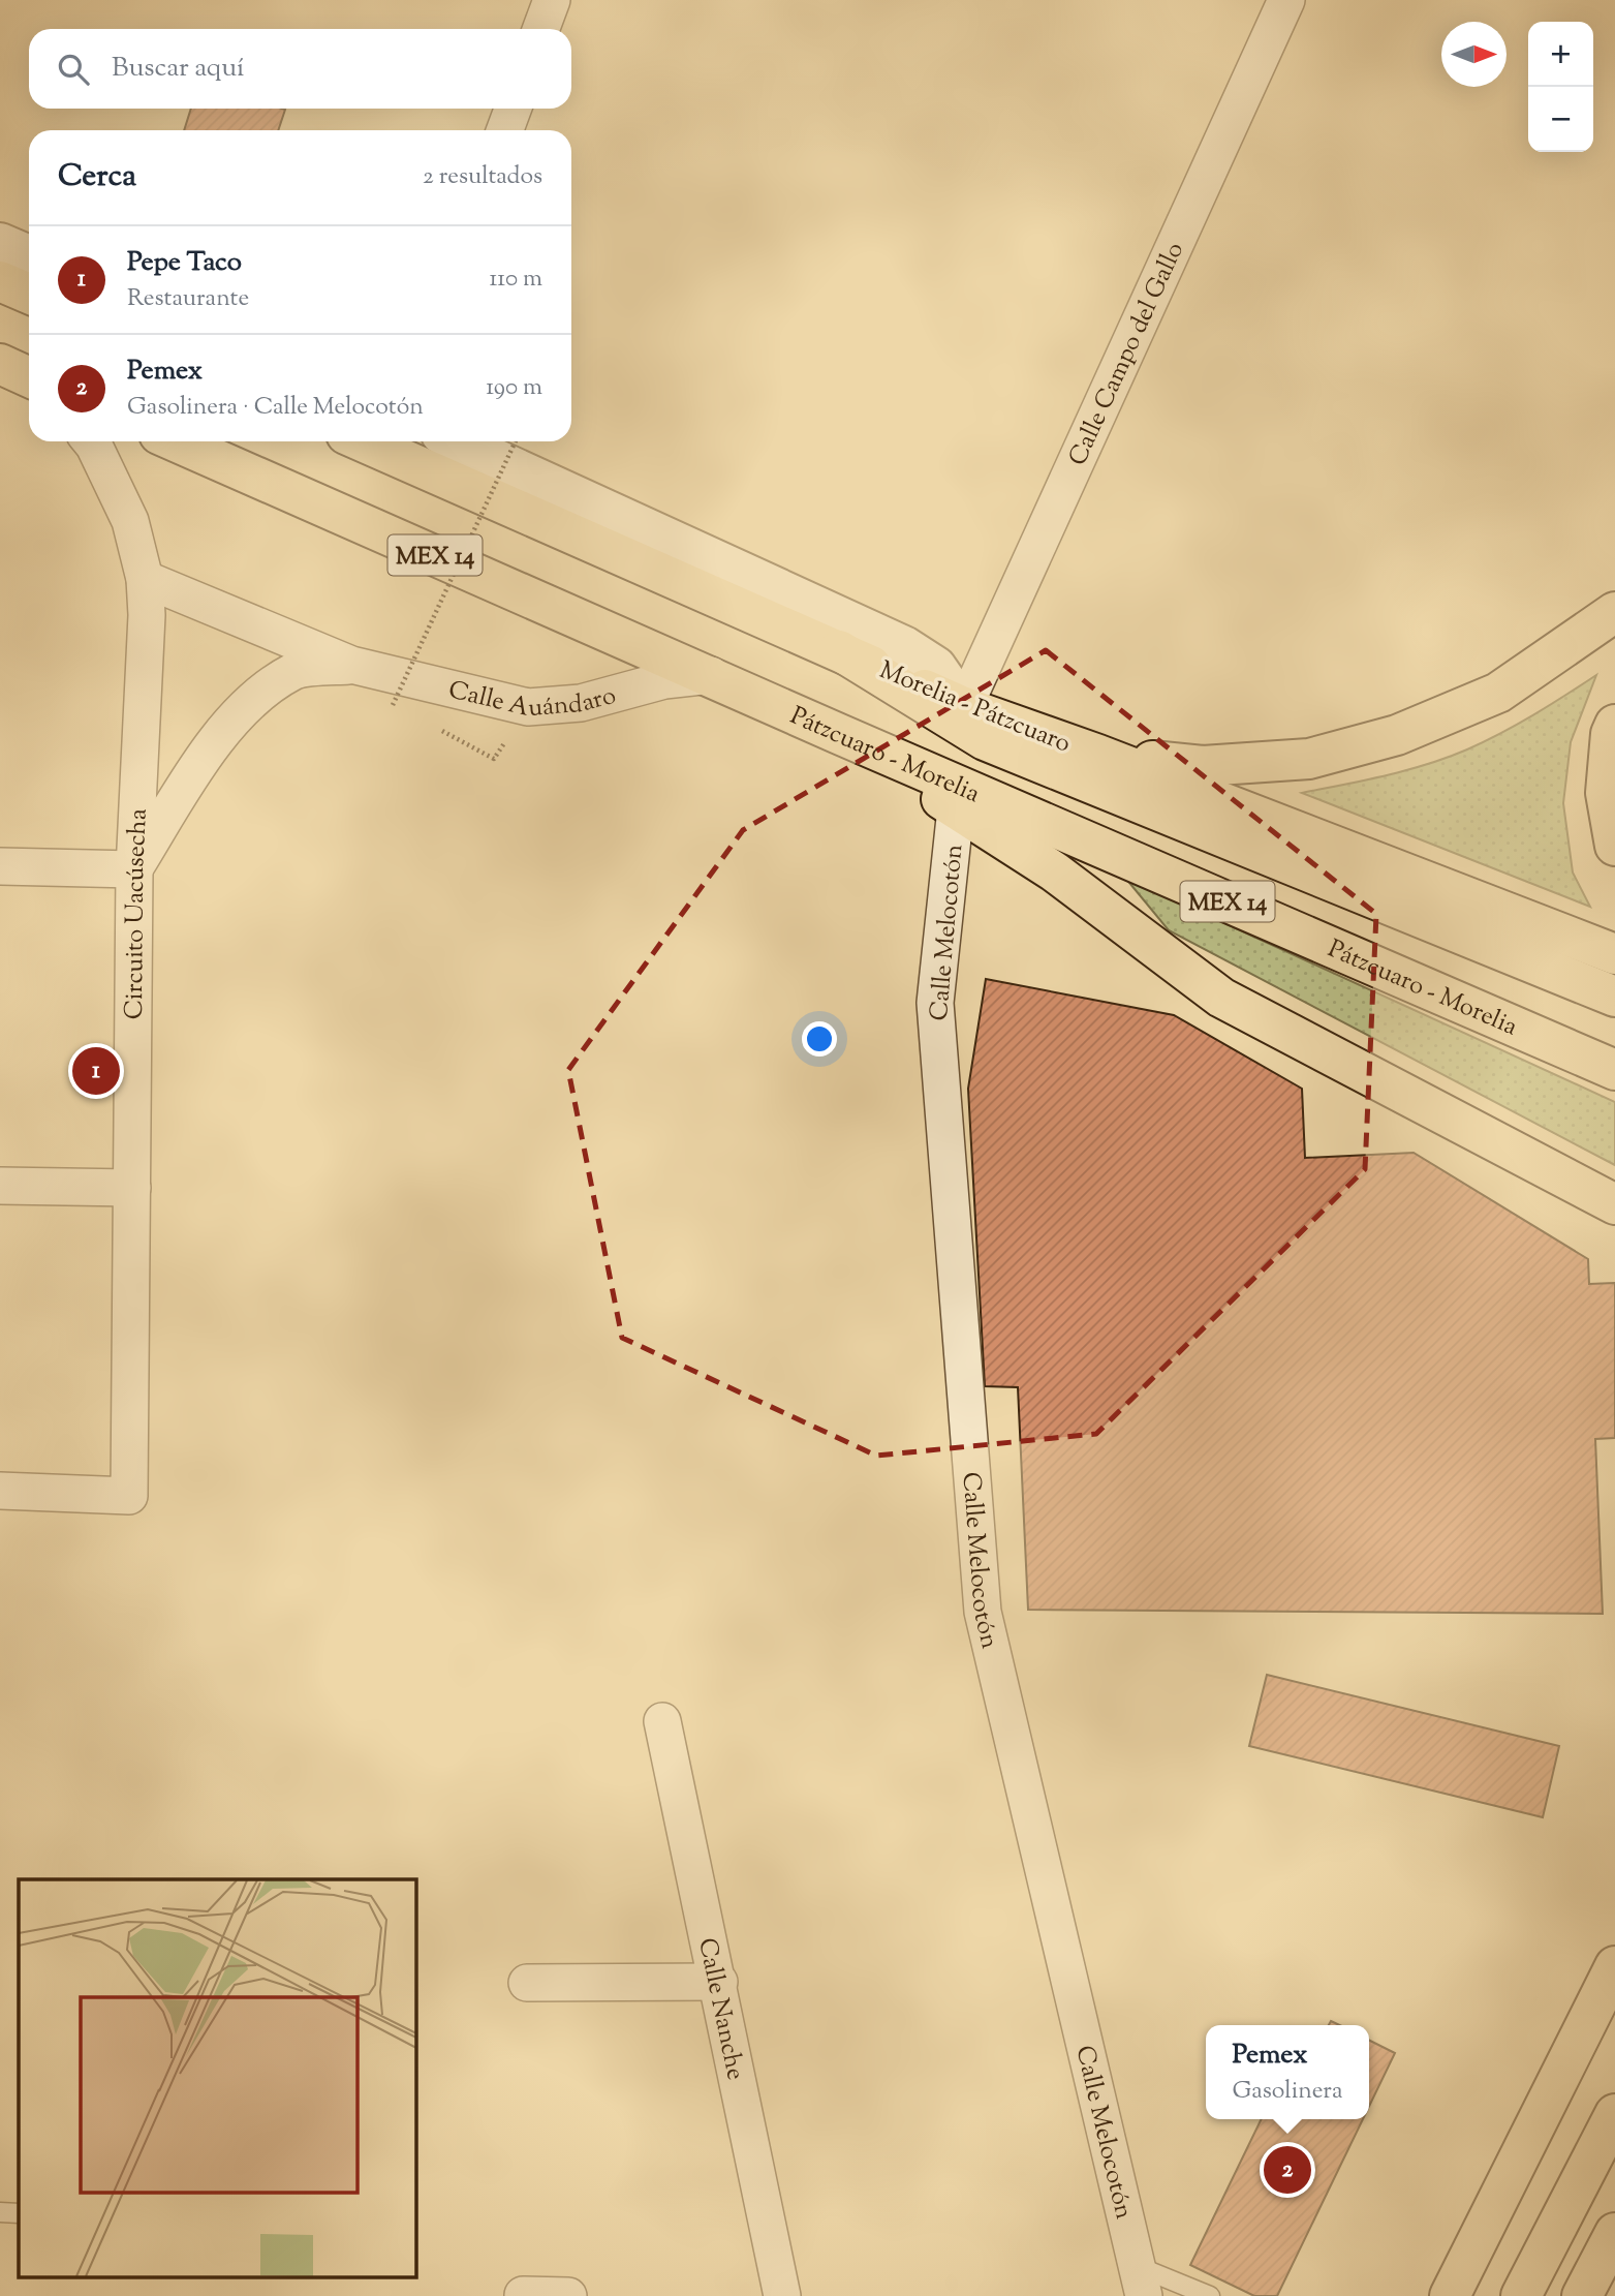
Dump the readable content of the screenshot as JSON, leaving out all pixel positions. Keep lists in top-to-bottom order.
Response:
{
  "streets": {
    "main road": ["MEX 14", "Morelia - Pátzcuaro", "Pátzcuaro - Morelia"],
    "street": [
      "Calle Campo del Gallo",
      "Calle Auándaro",
      "Circuito Uacúsecha",
      "Calle Melocotón",
      "Calle Nanche"
    ]
  },
  "crossings": [
    ["Calle Campo del Gallo", "Morelia - Pátzcuaro"],
    ["Calle Auándaro", "Pátzcuaro - Morelia"],
    ["Calle Auándaro", "Circuito Uacúsecha"]
  ],
  "north": "right",
  "page": {
    "map_buttons": ["+", "−"],
    "search": "Buscar aquí",
    "heading": ["Cerca", "2 resultados"],
    "list": [
      {
        "mark": "1",
        "name": "Pepe Taco",
        "note": "Restaurante",
        "value": "110 m"
      },
      {
        "mark": "2",
        "name": "Pemex",
        "note": "Gasolinera · Calle Melocotón",
        "value": "190 m"
      }
    ],
    "pins": ["1", "2"],
    "popup": ["Pemex", "Gasolinera"]
  }
}
